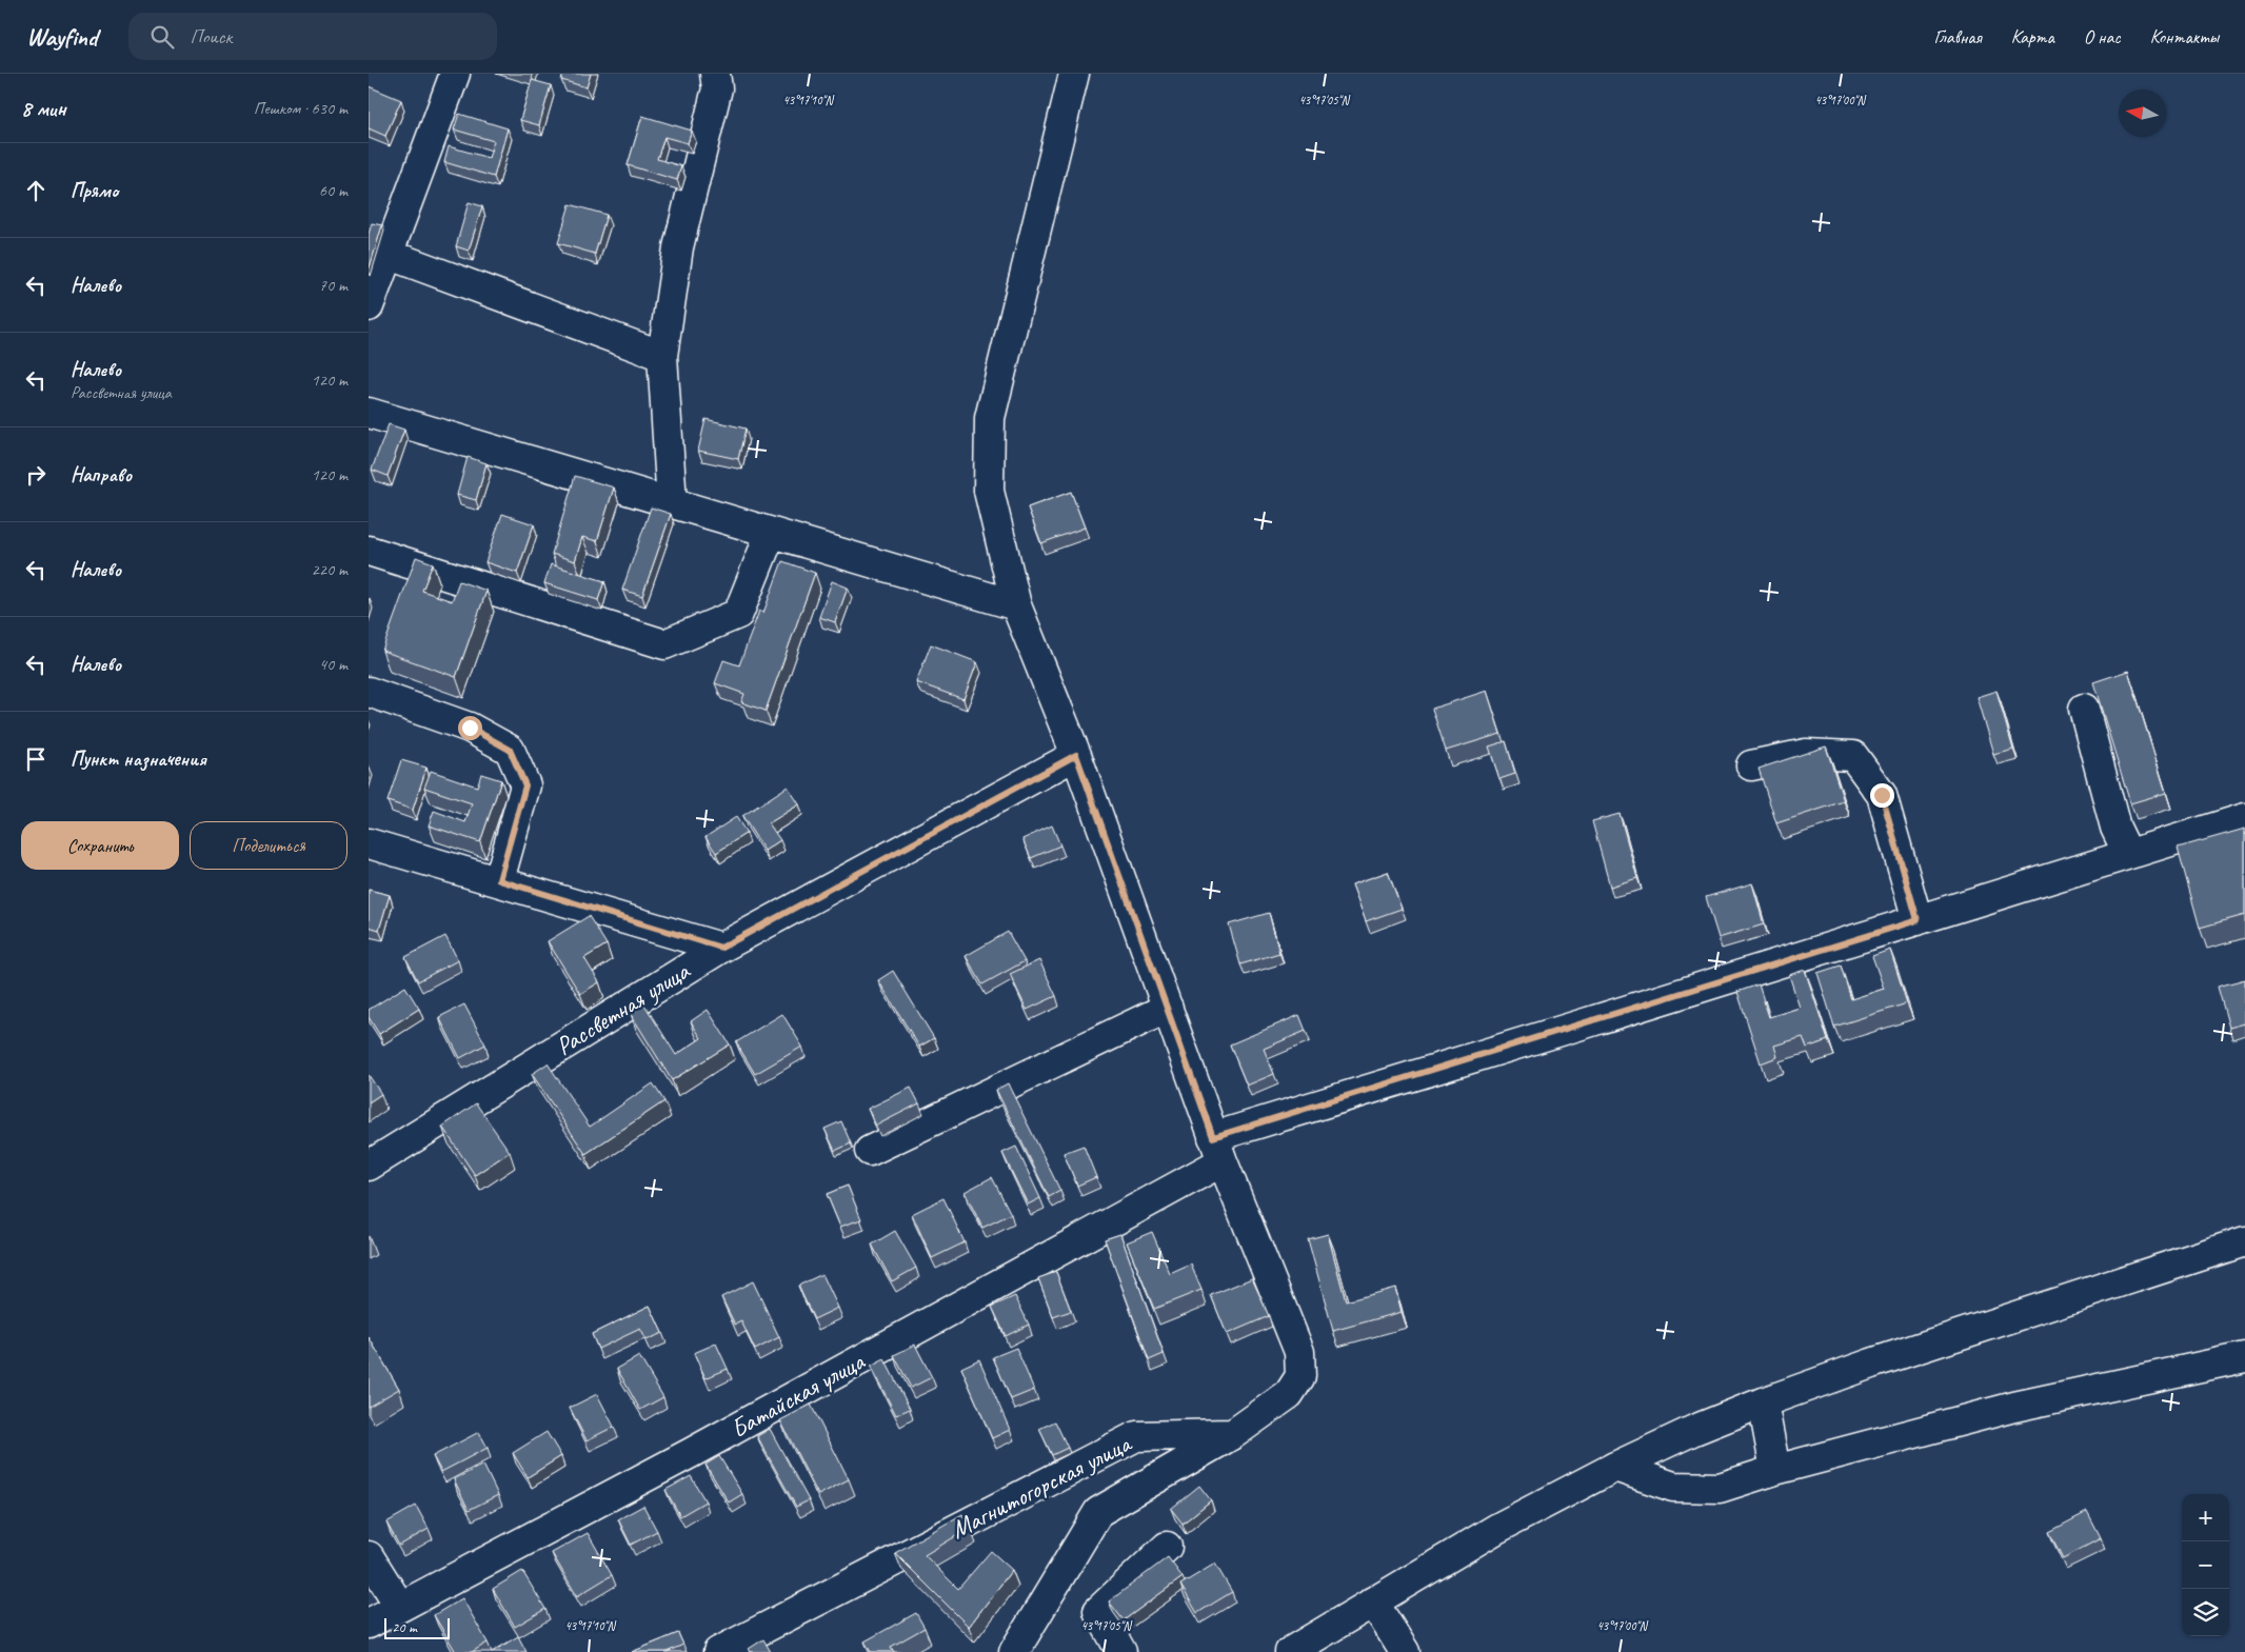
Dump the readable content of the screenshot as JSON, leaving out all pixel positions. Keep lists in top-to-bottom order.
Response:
{
  "streets": {
    "street": ["Рассветная улица", "Батайская улица", "Магнитогорская улица"]
  },
  "scale_bar": "20 m",
  "north": "left",
  "page": {
    "header": "Wayfind",
    "search": "Поиск",
    "nav": [
      "Главная",
      "Карта",
      "О нас",
      "Контакты"
    ],
    "heading": ["8 мин", "Пешком · 630 m"],
    "list": [
      ["Прямо", "60 m"],
      ["Налево", "70 m"],
      ["Налево", "Рассветная улица", "120 m"],
      ["Направо", "120 m"],
      ["Налево", "220 m"],
      ["Налево", "40 m"],
      "Пункт назначения"
    ],
    "buttons": ["Сохранить", "Поделиться"],
    "map_buttons": ["+", "−"],
    "scale": "20 m"
  },
  "coordinates": ["43°17'10\"N", "43°17'05\"N", "43°17'00\"N"]
}
